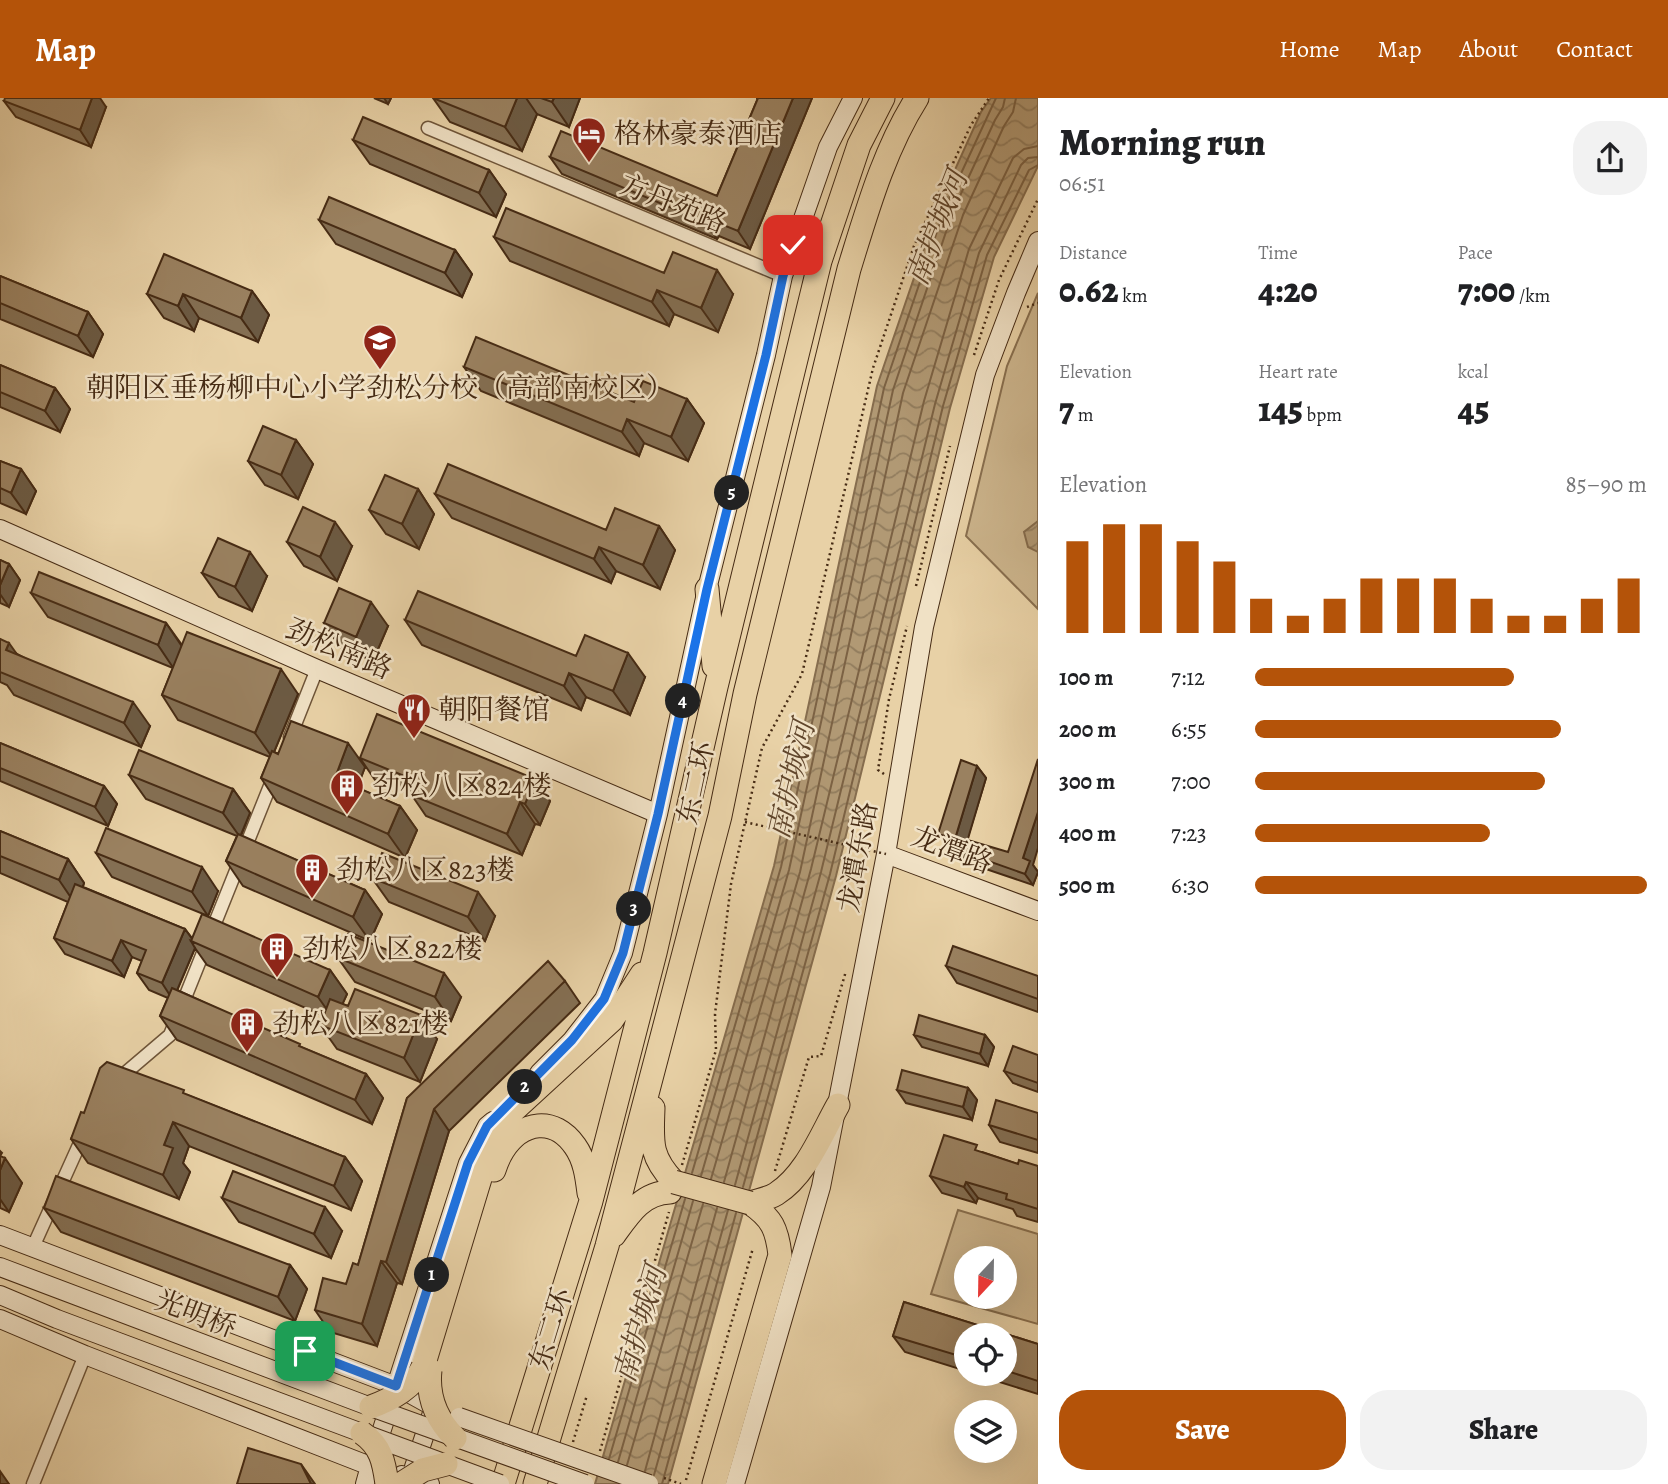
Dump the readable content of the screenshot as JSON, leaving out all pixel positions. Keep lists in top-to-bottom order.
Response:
{
  "streets": {
    "highway": ["东二环"],
    "street": [
      "方丹苑路",
      "劲松南路",
      "龙潭路",
      "龙潭东路",
      "光明桥"
    ]
  },
  "crossings": [
    ["东二环", "光明桥"],
    ["龙潭路", "龙潭东路"]
  ],
  "water": ["南护城河"],
  "places": {
    "hotel": ["格林豪泰酒店"],
    "school or university": ["朝阳区垂杨柳中心小学劲松分校（高部南校区）"],
    "restaurant": ["朝阳餐馆"],
    "building": [
      "劲松八区824楼",
      "劲松八区823楼",
      "劲松八区822楼",
      "劲松八区821楼"
    ]
  },
  "north": "bottom",
  "page": {
    "header": "Map",
    "nav": [
      "Home",
      "Map",
      "About",
      "Contact"
    ],
    "heading": ["Morning run", "06:51"],
    "stats": [
      ["Distance", "0.62 km"],
      ["Time", "4:20"],
      ["Pace", "7:00 /km"],
      ["Elevation", "7 m"],
      ["Heart rate", "145 bpm"],
      ["kcal", "45"]
    ],
    "chart": ["Elevation", "85–90 m"],
    "pins": [
      "5",
      "4",
      "3",
      "2",
      "1"
    ],
    "list": [
      {
        "name": "100 m",
        "note": "7:12"
      },
      {
        "name": "200 m",
        "note": "6:55"
      },
      {
        "name": "300 m",
        "note": "7:00"
      },
      {
        "name": "400 m",
        "note": "7:23"
      },
      {
        "name": "500 m",
        "note": "6:30"
      }
    ],
    "buttons": ["Save", "Share"]
  }
}
